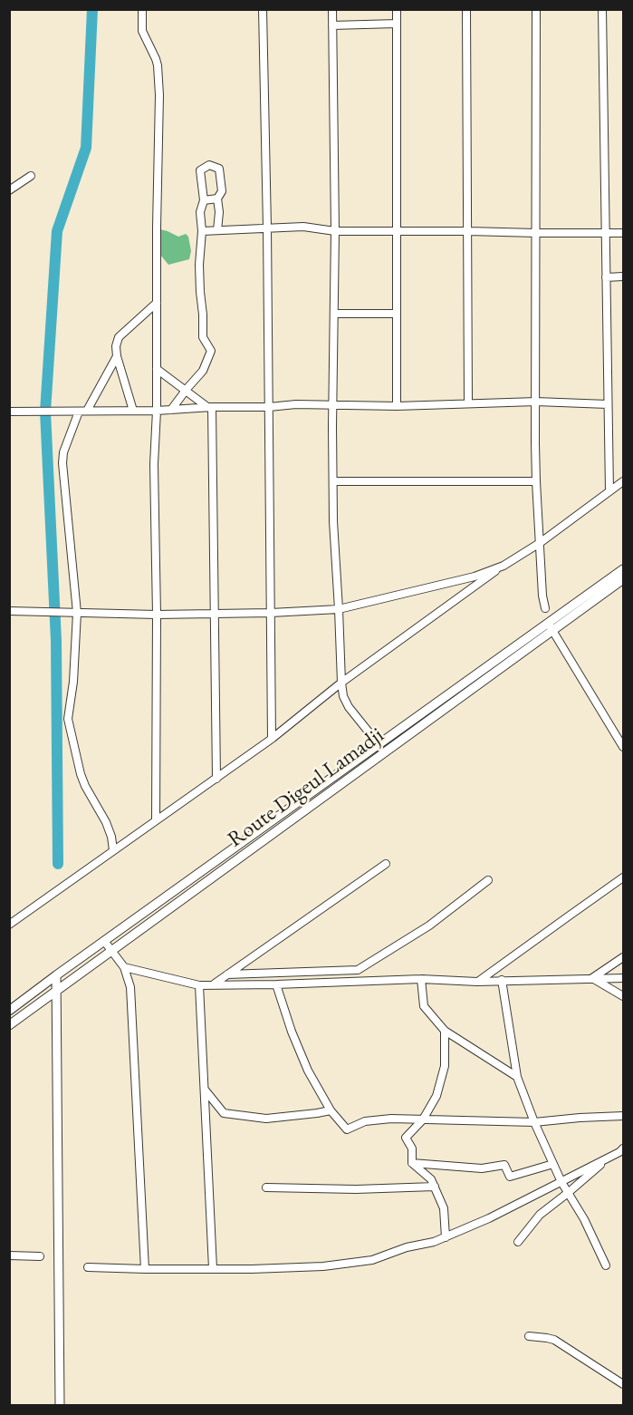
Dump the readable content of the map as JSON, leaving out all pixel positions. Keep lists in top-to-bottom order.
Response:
{
  "streets": {
    "main road": ["Route Digeul Lamadji"]
  }
}
